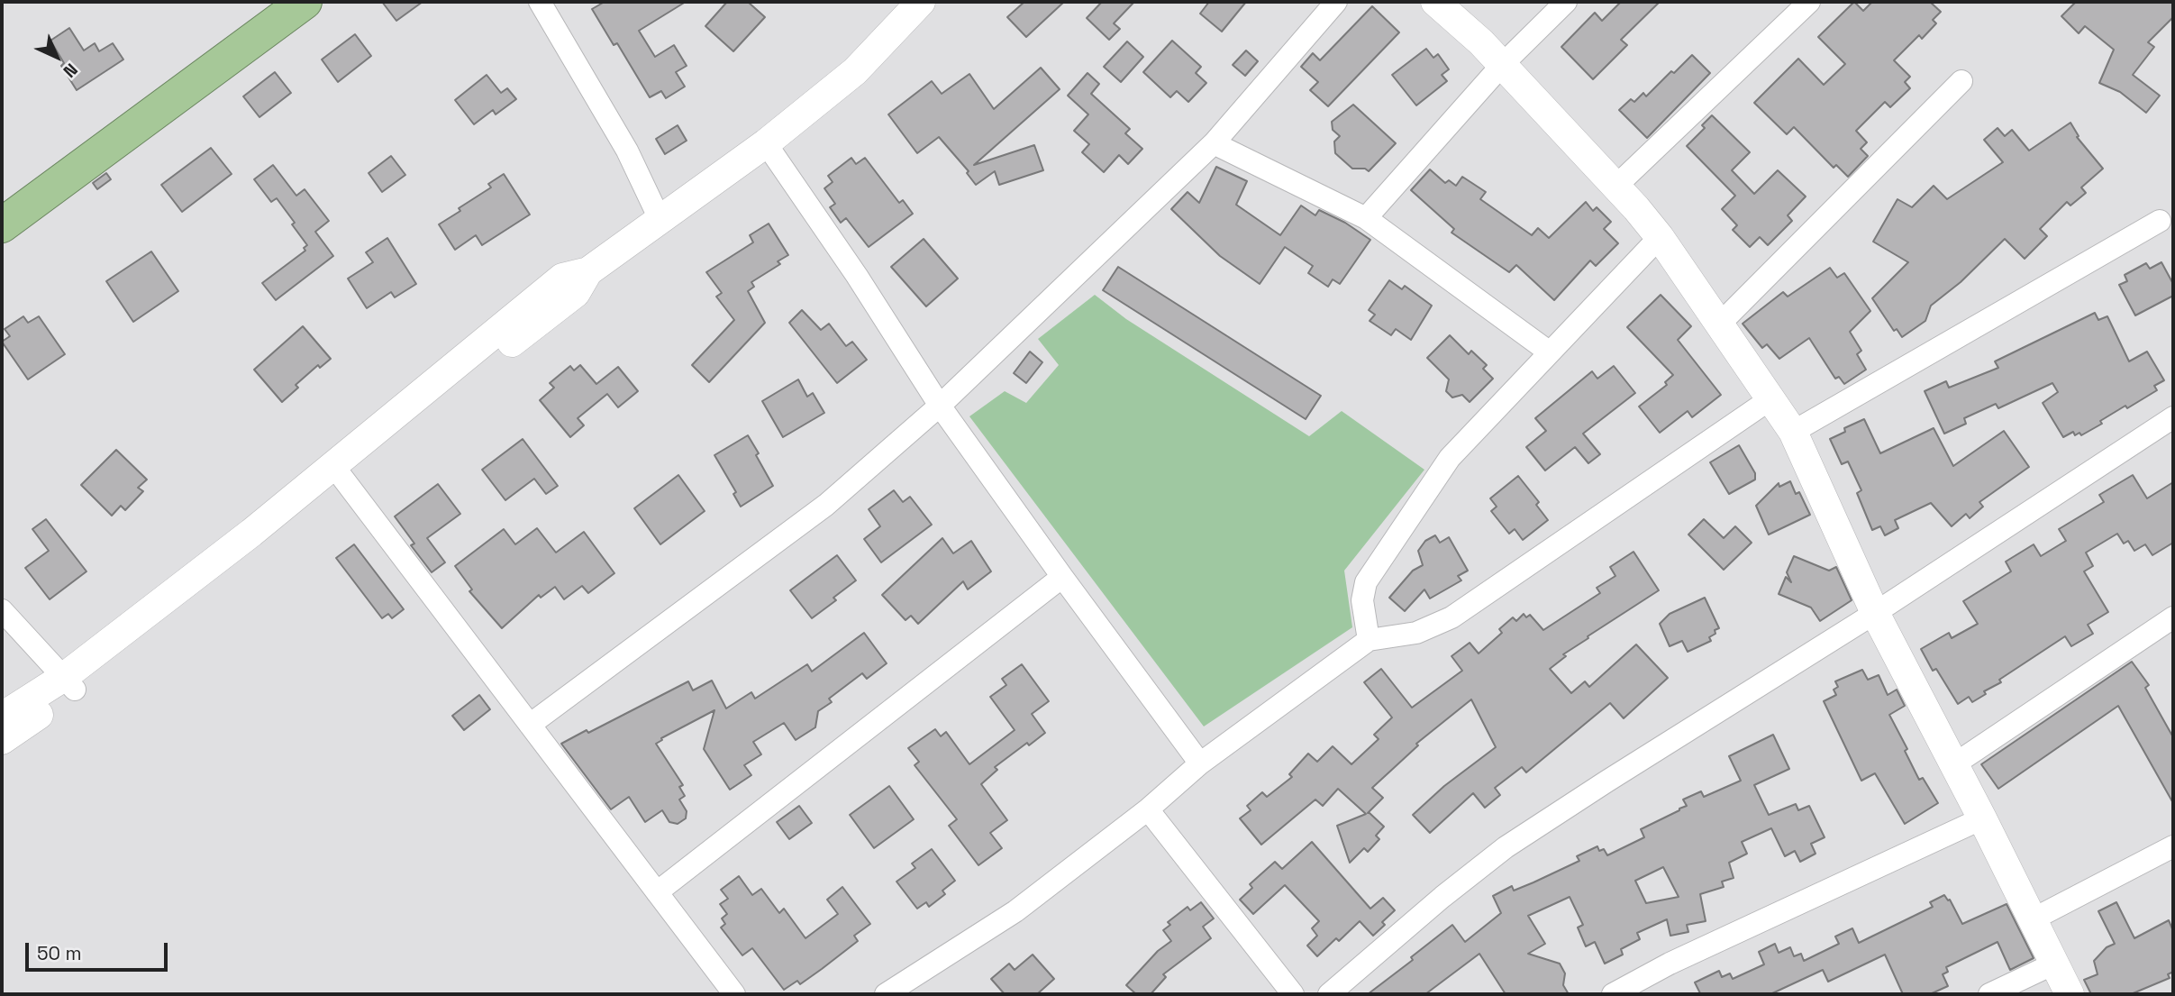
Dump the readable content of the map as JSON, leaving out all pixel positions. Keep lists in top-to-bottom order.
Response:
{
  "scale_bar": "50 m",
  "north": "bottom right"
}
